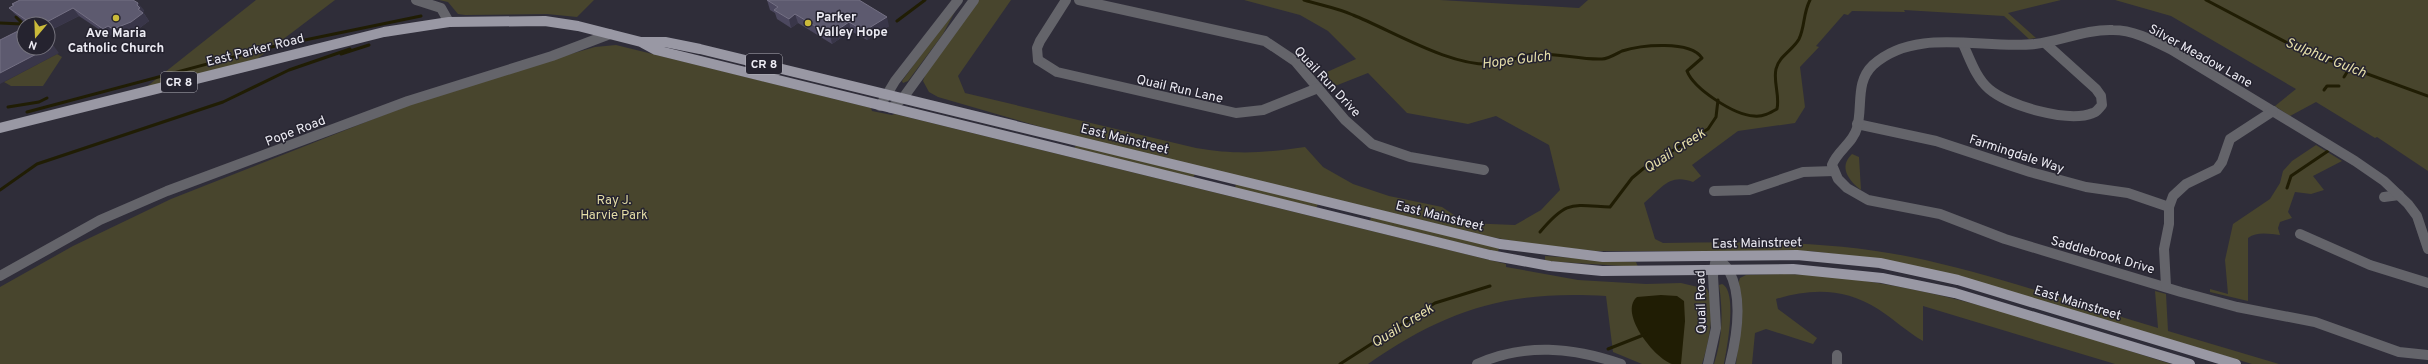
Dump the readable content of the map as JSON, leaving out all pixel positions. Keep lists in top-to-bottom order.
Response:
{
  "streets": {
    "main road": ["East Parker Road", "CR 8", "East Mainstreet"],
    "street": [
      "Silver Meadow Lane",
      "Quail Run Drive",
      "Quail Run Lane",
      "Pope Road",
      "Farmingdale Way",
      "Saddlebrook Drive",
      "Quail Road"
    ]
  },
  "crossings": [
    ["East Parker Road", "East Mainstreet"],
    ["Silver Meadow Lane", "Farmingdale Way"],
    ["Quail Run Drive", "Quail Run Lane"],
    ["Pope Road", "East Mainstreet"],
    ["East Mainstreet", "Quail Road"]
  ],
  "water": ["Sulphur Gulch", "Hope Gulch", "Quail Creek"],
  "parks": ["Ray J. Harvie Park"],
  "places": ["Ave Maria Catholic Church", "Parker Valley Hope"],
  "north": "bottom"
}
